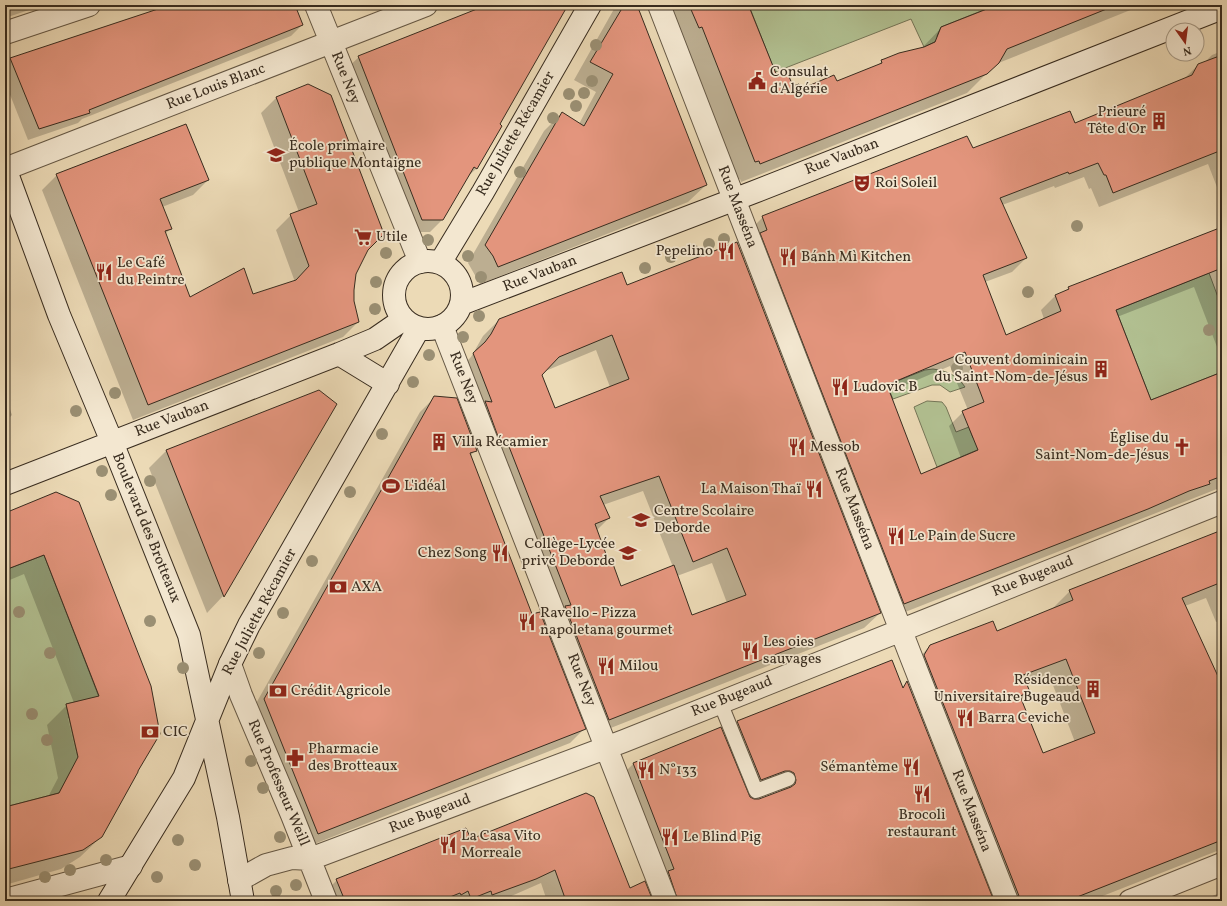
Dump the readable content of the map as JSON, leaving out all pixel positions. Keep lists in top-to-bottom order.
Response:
{
  "streets": {
    "street": [
      "Rue Ney",
      "Rue Louis Blanc",
      "Rue Juliette Récamier",
      "Rue Vauban",
      "Rue Masséna",
      "Boulevard des Brotteaux",
      "Rue Bugeaud",
      "Rue Professeur Weill"
    ]
  },
  "crossings": [
    ["Rue Ney", "Rue Louis Blanc"],
    ["Rue Ney", "Rue Juliette Récamier"],
    ["Rue Ney", "Rue Vauban"],
    ["Rue Ney", "Rue Bugeaud"],
    ["Rue Louis Blanc", "Boulevard des Brotteaux"],
    ["Rue Juliette Récamier", "Rue Vauban"],
    ["Rue Juliette Récamier", "Boulevard des Brotteaux"],
    ["Rue Juliette Récamier", "Rue Professeur Weill"],
    ["Rue Vauban", "Rue Masséna"],
    ["Rue Vauban", "Boulevard des Brotteaux"],
    ["Rue Masséna", "Rue Bugeaud"],
    ["Boulevard des Brotteaux", "Rue Bugeaud"],
    ["Rue Bugeaud", "Rue Professeur Weill"]
  ],
  "places": {
    "public building": ["Consulat d'Algérie"],
    "building": [
      "Prieuré Tête d'Or",
      "Couvent dominicain du Saint-Nom-de-Jésus",
      "Villa Récamier",
      "Résidence Universitaire Bugeaud"
    ],
    "school or university": ["École primaire publique Montaigne", "Centre Scolaire Deborde", "Collège-Lycée privé Deborde"],
    "theatre": ["Roi Soleil"],
    "supermarket": ["Utile"],
    "restaurant": [
      "Pepelino",
      "Bánh Mì Kitchen",
      "Le Café du Peintre",
      "Ludovic B",
      "Messob",
      "La Maison Thaï",
      "Le Pain de Sucre",
      "Chez Song",
      "Ravello - Pizza napoletana gourmet",
      "Les oies sauvages",
      "Milou",
      "Barra Ceviche",
      "Sémantème",
      "N°133",
      "Brocoli restaurant",
      "Le Blind Pig",
      "La Casa Vito Morreale"
    ],
    "church": ["Église du Saint-Nom-de-Jésus"],
    "sports": ["L'idéal"],
    "bank": ["AXA", "Crédit Agricole", "CIC"],
    "pharmacy": ["Pharmacie des Brotteaux"]
  },
  "north": "bottom"
}
